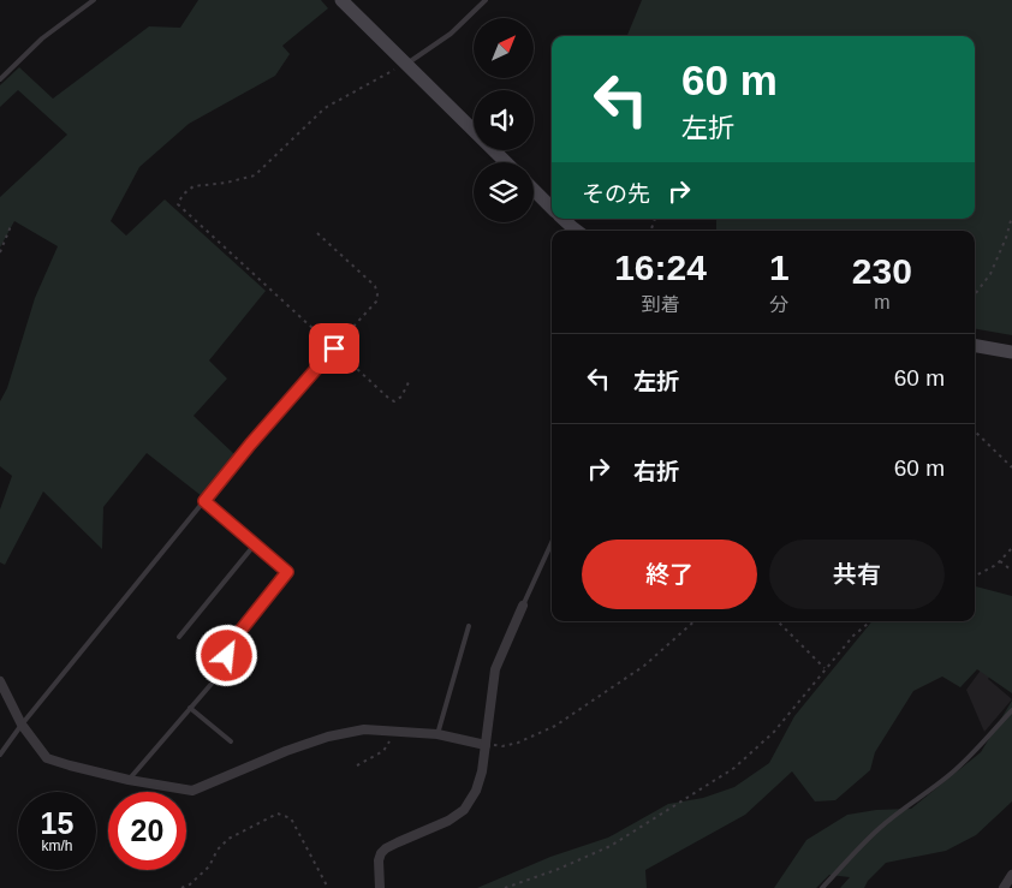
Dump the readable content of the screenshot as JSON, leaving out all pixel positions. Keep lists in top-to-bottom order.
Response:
{
  "north": "top right",
  "page": {
    "turn": ["60 m", "左折"],
    "then": "その先",
    "eta": [
      "16:24",
      "到着",
      "1",
      "分",
      "230",
      "m"
    ],
    "list": [
      {
        "name": "左折",
        "value": "60 m"
      },
      {
        "name": "右折",
        "value": "60 m"
      }
    ],
    "buttons": ["終了", "共有"],
    "speed": "15 km/h",
    "limit": "20"
  }
}
